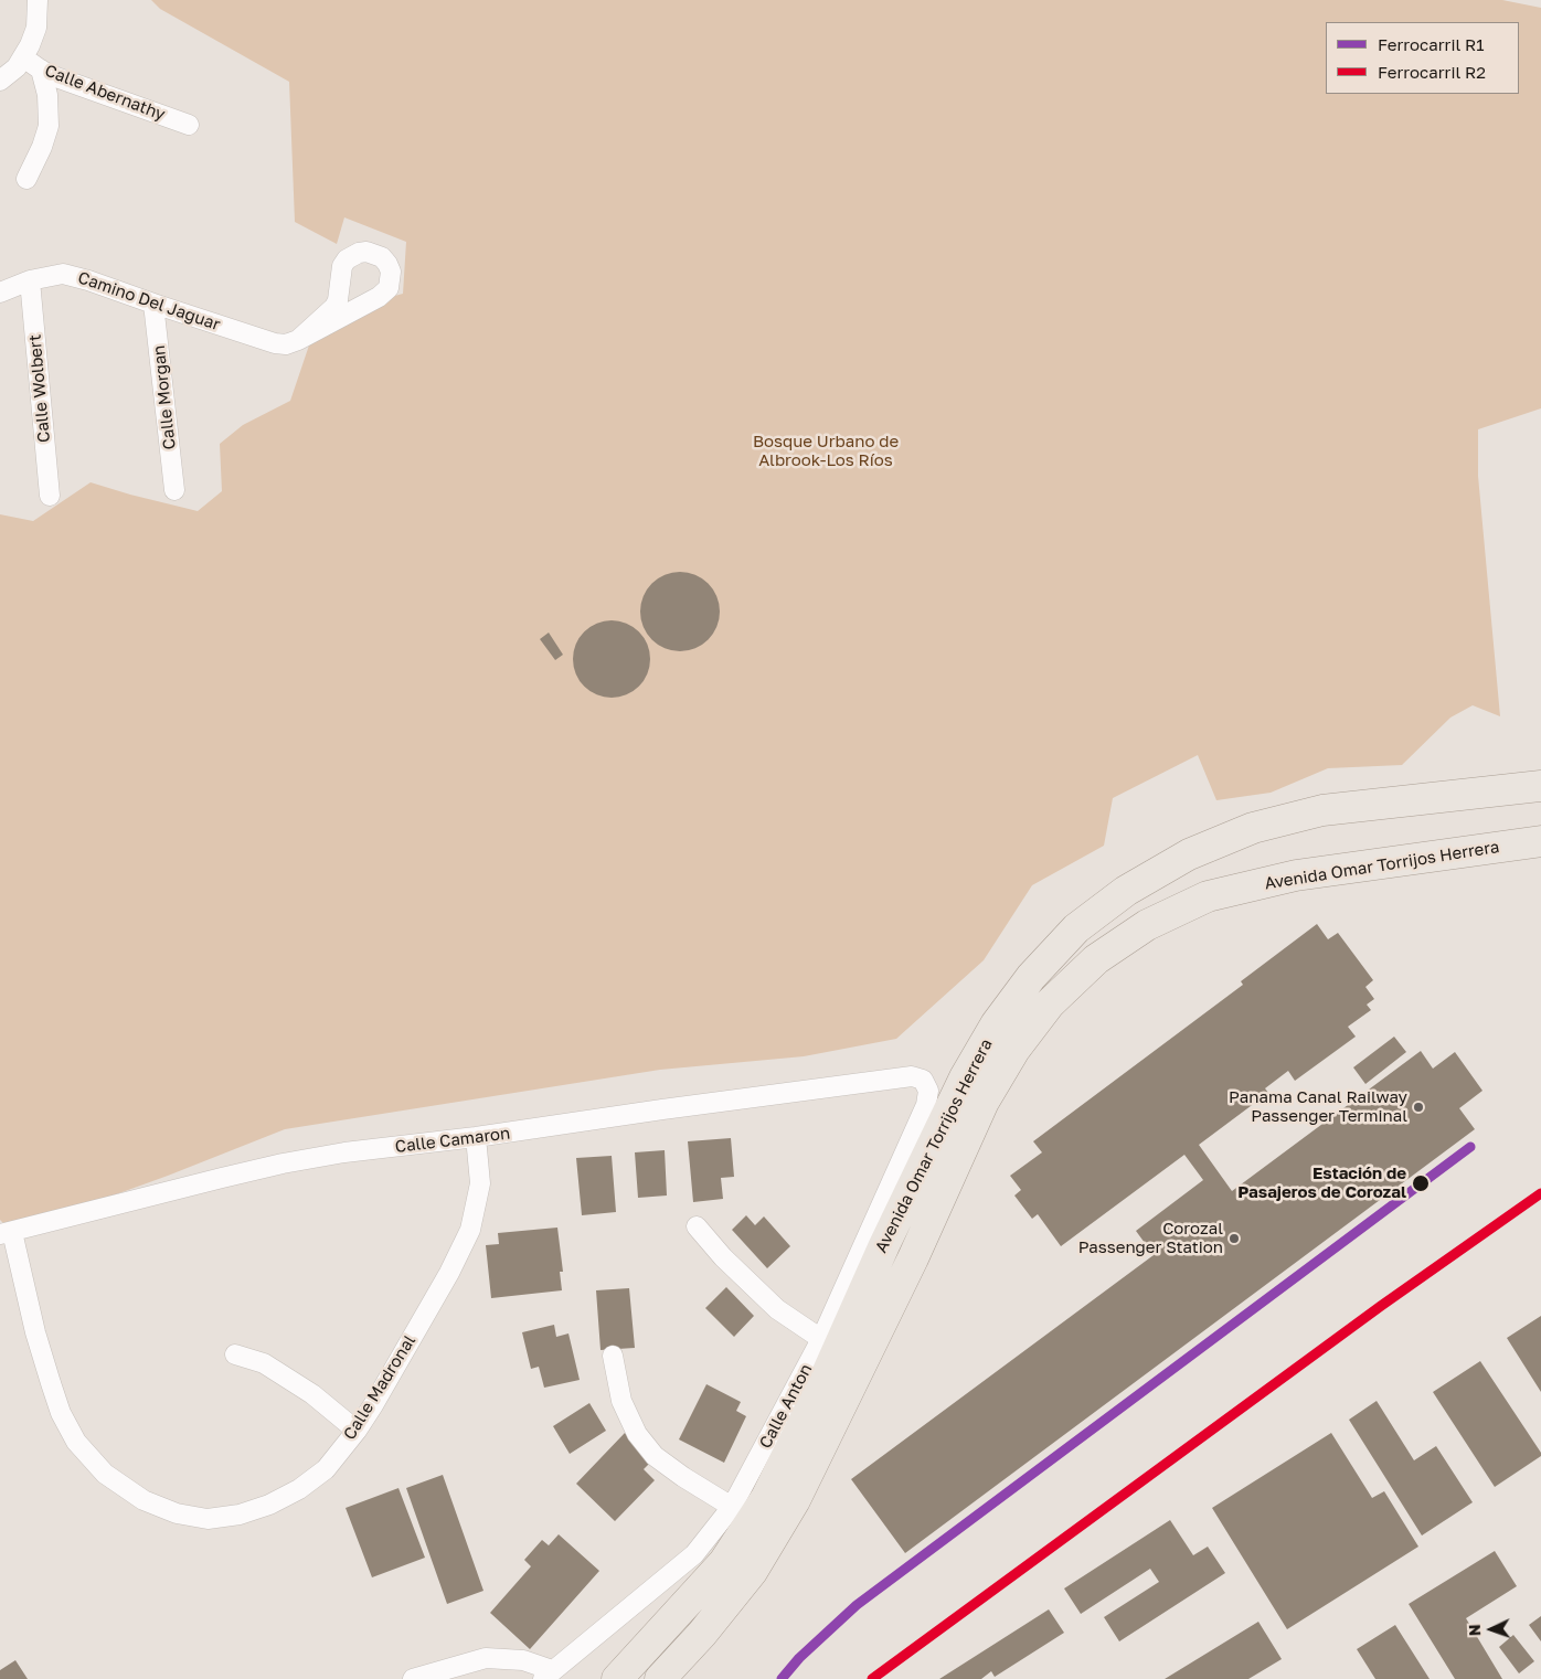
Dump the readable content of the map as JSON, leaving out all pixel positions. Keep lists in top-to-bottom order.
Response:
{
  "streets": {
    "main road": ["Avenida Omar Torrijos Herrera"],
    "street": [
      "Calle Abernathy",
      "Camino Del Jaguar",
      "Calle Wolbert",
      "Calle Morgan",
      "Calle Camaron",
      "Calle Madronal",
      "Calle Anton"
    ]
  },
  "crossings": [
    ["Camino Del Jaguar", "Calle Wolbert"],
    ["Camino Del Jaguar", "Calle Morgan"],
    ["Calle Camaron", "Calle Madronal"],
    ["Calle Camaron", "Calle Anton"]
  ],
  "parks": ["Bosque Urbano de Albrook-Los Ríos"],
  "places": ["Panama Canal Railway Passenger Terminal", "Estación de Pasajeros de Corozal", "Corozal Passenger Station"],
  "lines": ["rail line R1", "rail line R2"],
  "legend": ["Ferrocarril R1", "Ferrocarril R2"],
  "north": "left"
}
